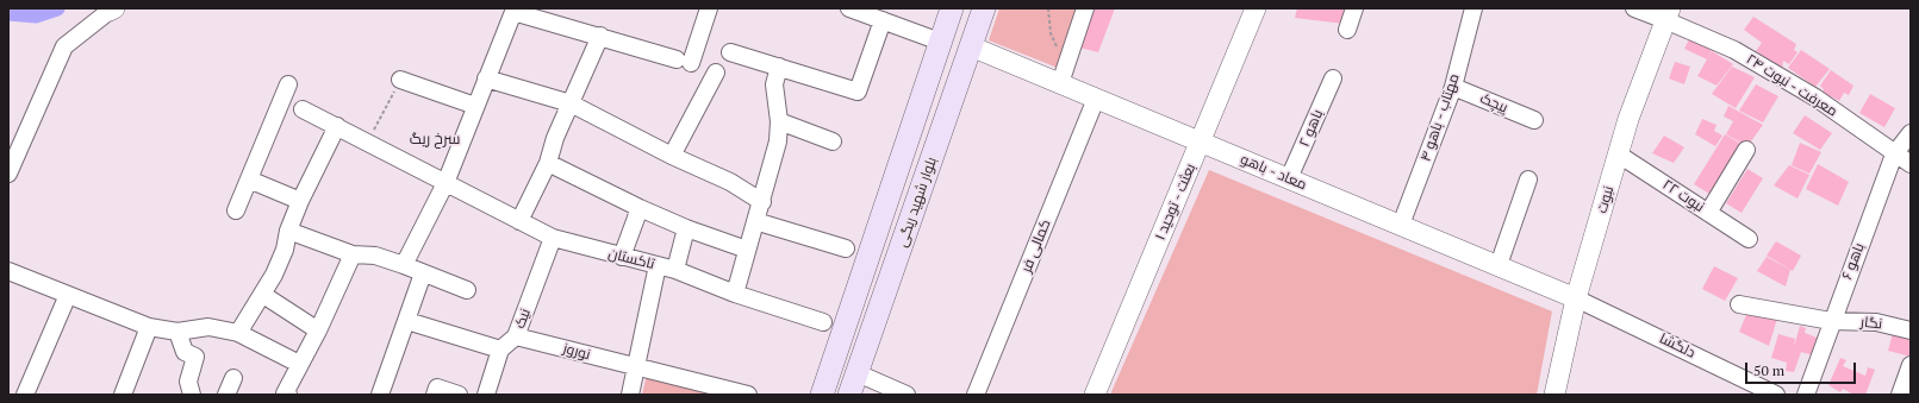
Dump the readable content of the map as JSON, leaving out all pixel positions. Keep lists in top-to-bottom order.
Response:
{
  "streets": {
    "main road": ["بلوار شهید ریگی"],
    "street": [
      "معرفت - نبوت ۲۴",
      "پیچک",
      "مهتاب - باهو ۴",
      "باهو ۲",
      "معاد - باهو",
      "نبوت ۲۲",
      "نبوت",
      "بعثت - توحید ۱",
      "کمالی فر",
      "تاکستان",
      "باهو ۶",
      "نیک",
      "نگار",
      "دلگشا",
      "نوروز"
    ]
  },
  "crossings": [
    ["معرفت - نبوت ۲۴", "نبوت"],
    ["معرفت - نبوت ۲۴", "باهو ۶"],
    ["پیچک", "مهتاب - باهو ۴"],
    ["مهتاب - باهو ۴", "معاد - باهو"],
    ["باهو ۲", "معاد - باهو"],
    ["معاد - باهو", "نبوت"],
    ["معاد - باهو", "بلوار شهید ریگی"],
    ["معاد - باهو", "بعثت - توحید ۱"],
    ["معاد - باهو", "کمالی فر"],
    ["معاد - باهو", "دلگشا"],
    ["نبوت ۲۲", "نبوت"],
    ["نبوت", "دلگشا"],
    ["تاکستان", "نیک"],
    ["باهو ۶", "نگار"],
    ["نیک", "نوروز"]
  ],
  "districts": ["سرخ ریگ"],
  "scale_bar": "50 m"
}
